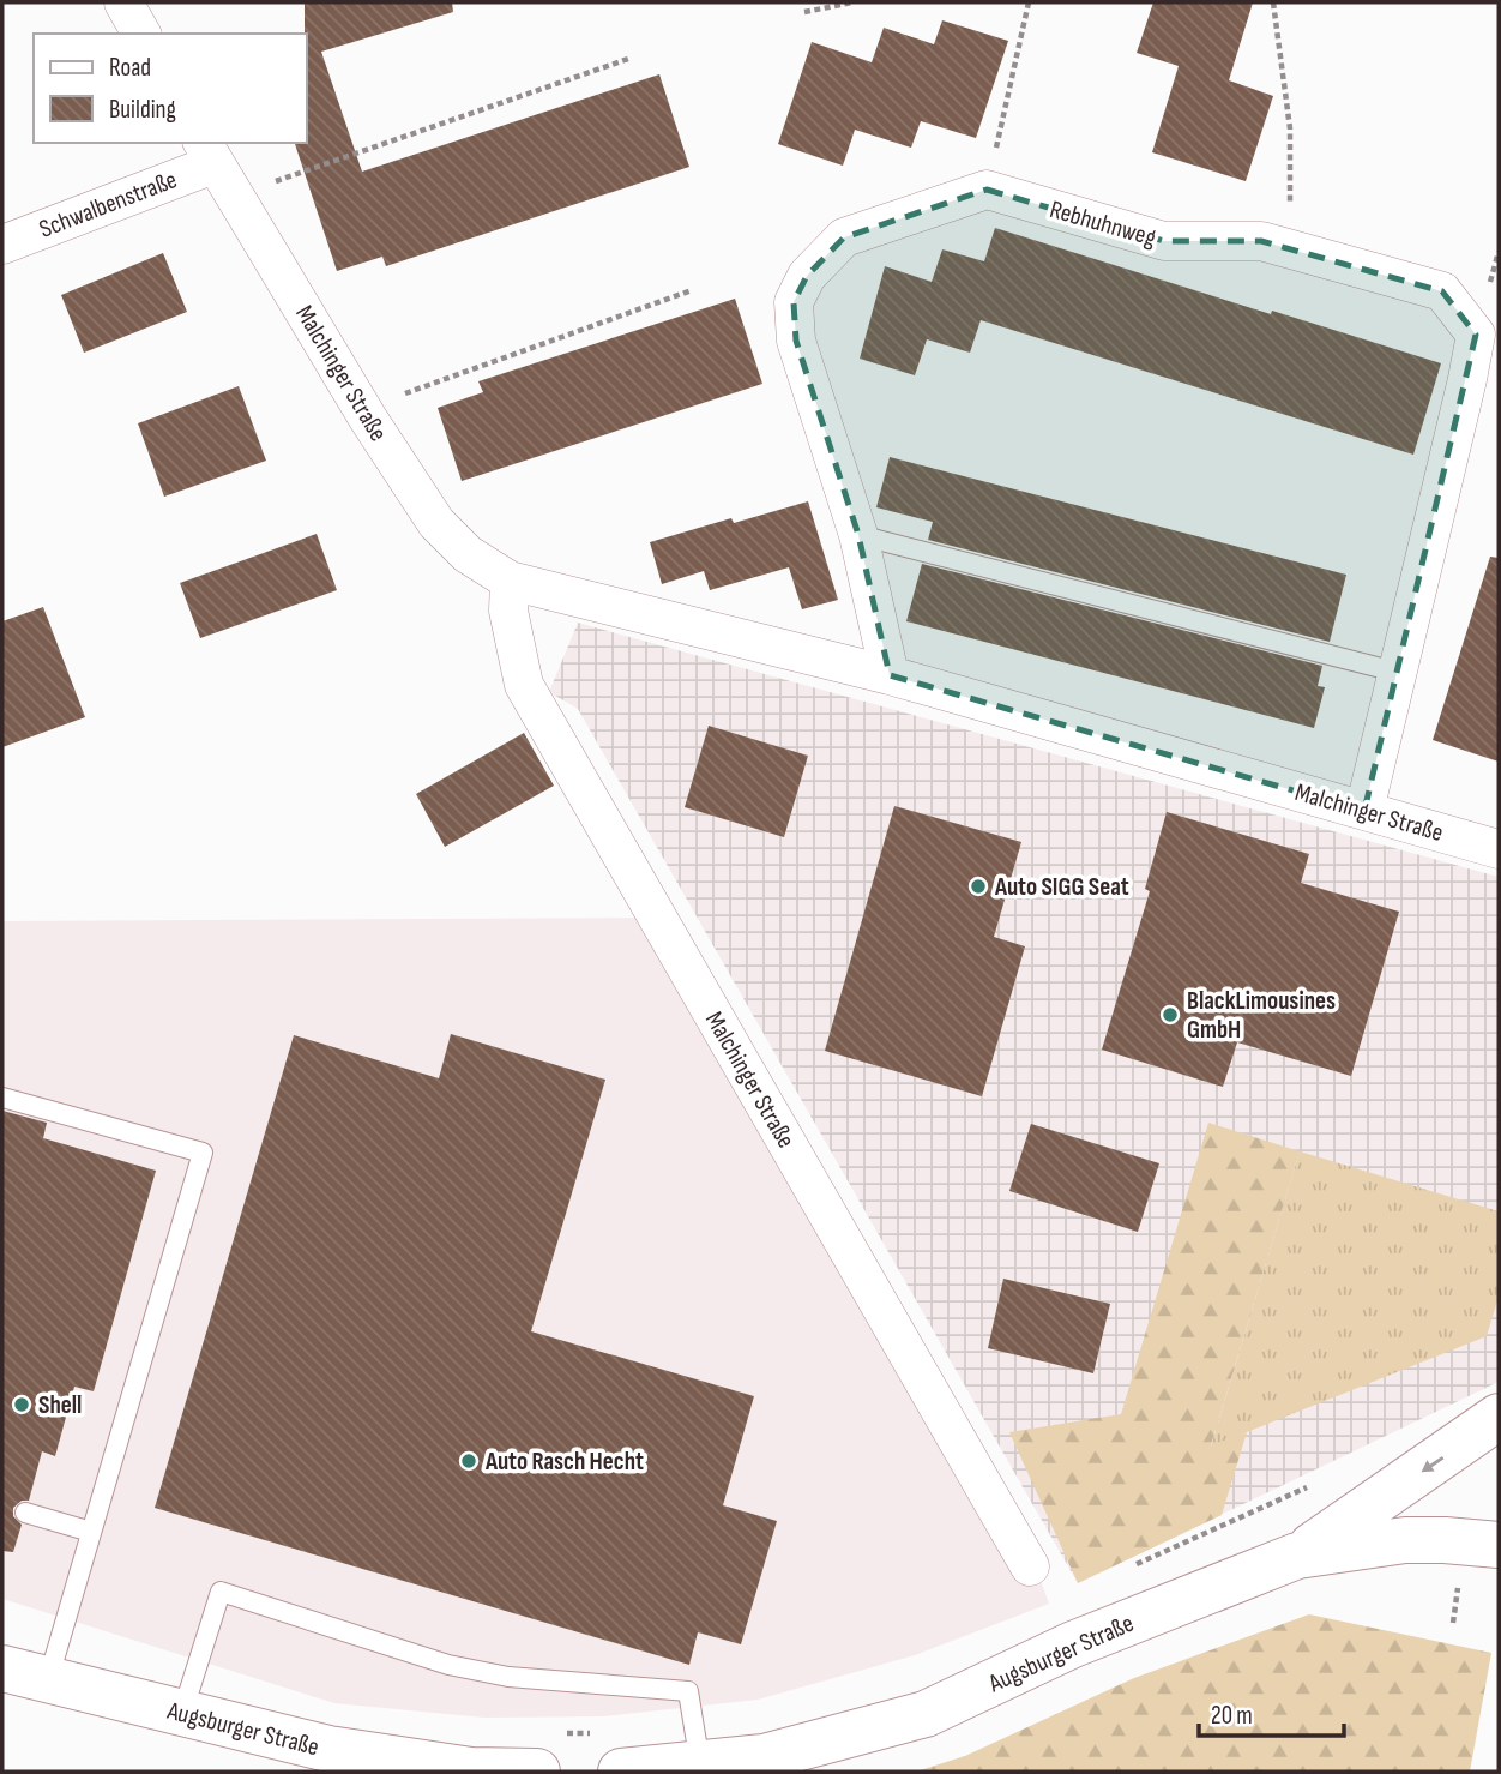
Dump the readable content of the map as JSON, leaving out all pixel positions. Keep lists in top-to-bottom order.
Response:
{
  "streets": {
    "street": [
      "Schwalbenstraße",
      "Rebhuhnweg",
      "Malchinger Straße",
      "Augsburger Straße"
    ]
  },
  "crossings": [
    ["Schwalbenstraße", "Malchinger Straße"],
    ["Rebhuhnweg", "Malchinger Straße"]
  ],
  "places": [
    "Auto SIGG Seat",
    "BlackLimousines GmbH",
    "Shell",
    "Auto Rasch Hecht"
  ],
  "legend": ["Road", "Building"],
  "scale_bar": "20 m"
}
